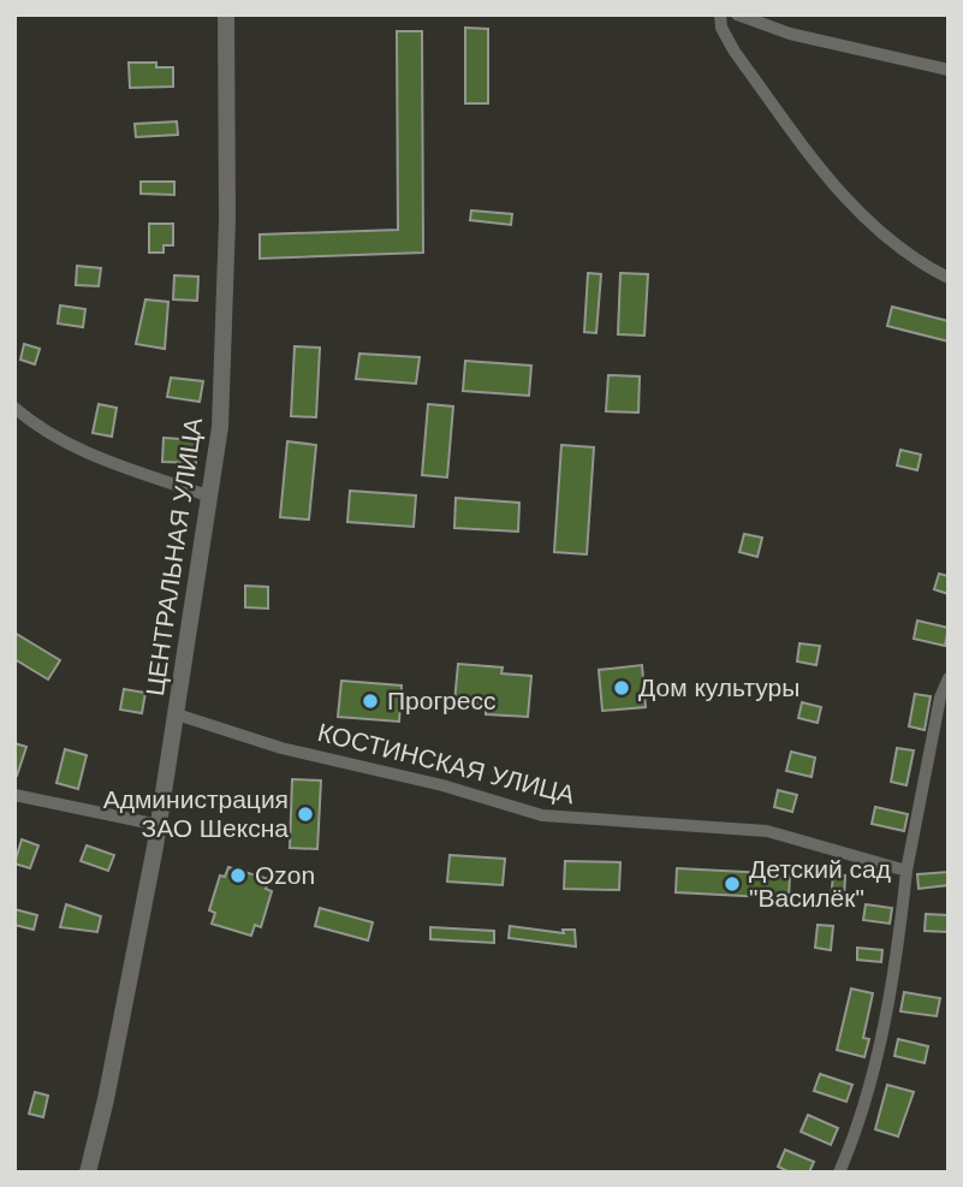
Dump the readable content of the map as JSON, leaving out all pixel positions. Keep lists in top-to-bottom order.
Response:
{
  "streets": {
    "street": ["ЦЕНТРАЛЬНАЯ УЛИЦА", "КОСТИНСКАЯ УЛИЦА"]
  },
  "crossings": [
    ["ЦЕНТРАЛЬНАЯ УЛИЦА", "КОСТИНСКАЯ УЛИЦА"]
  ],
  "places": [
    "Дом культуры",
    "Прогресс",
    "Администрация ЗАО Шексна",
    "Ozon",
    "Детский сад \"Василёк\""
  ]
}
